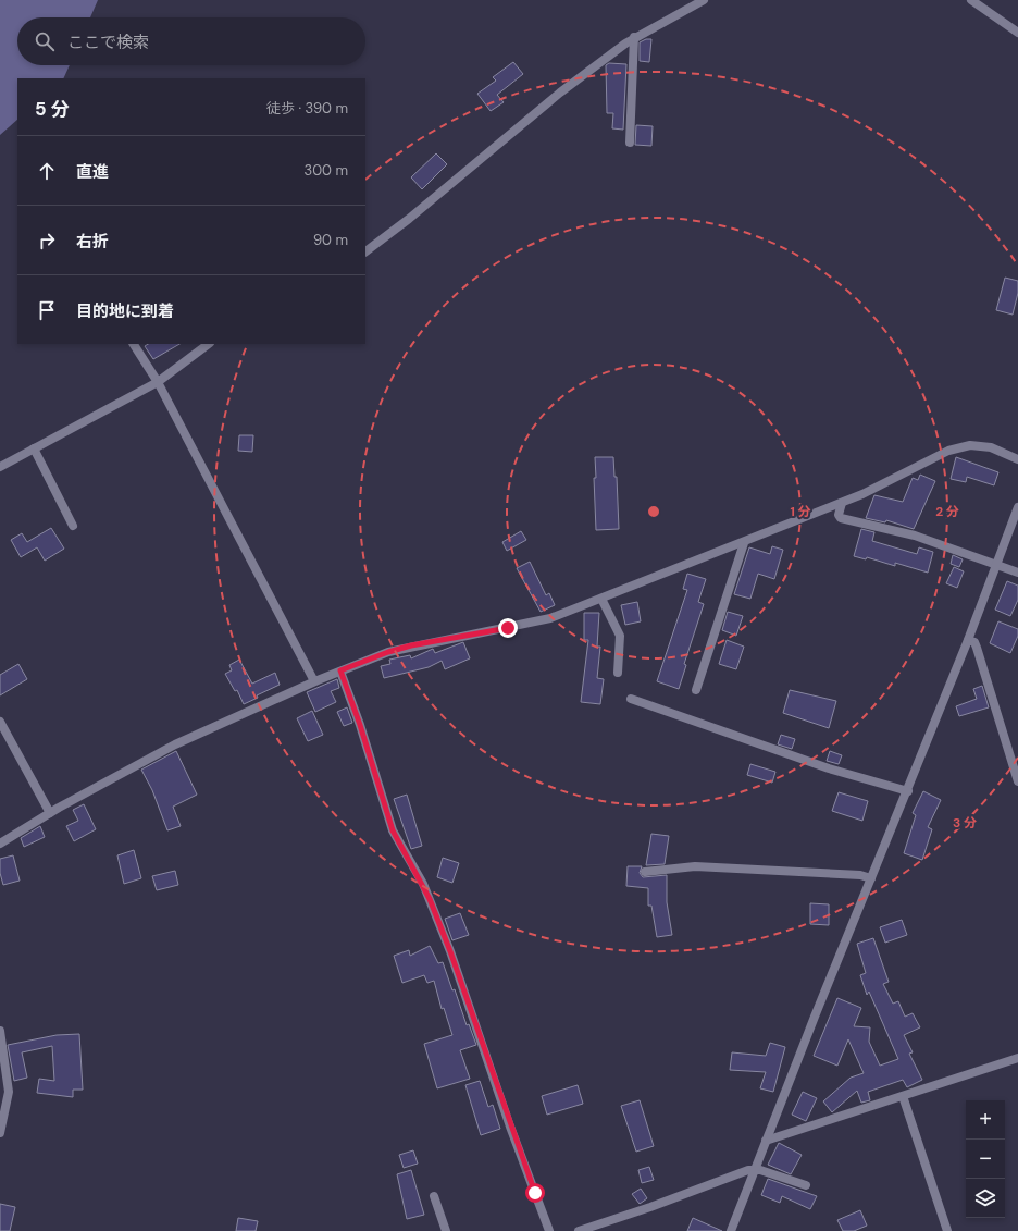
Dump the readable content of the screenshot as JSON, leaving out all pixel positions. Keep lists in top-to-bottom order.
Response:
{
  "page": {
    "search": "ここで検索",
    "heading": ["5 分", "徒歩 · 390 m"],
    "list": [
      ["直進", "300 m"],
      ["右折", "90 m"],
      "目的地に到着"
    ],
    "map_buttons": ["+", "−"]
  },
  "rings": ["1 分", "2 分", "3 分"]
}
